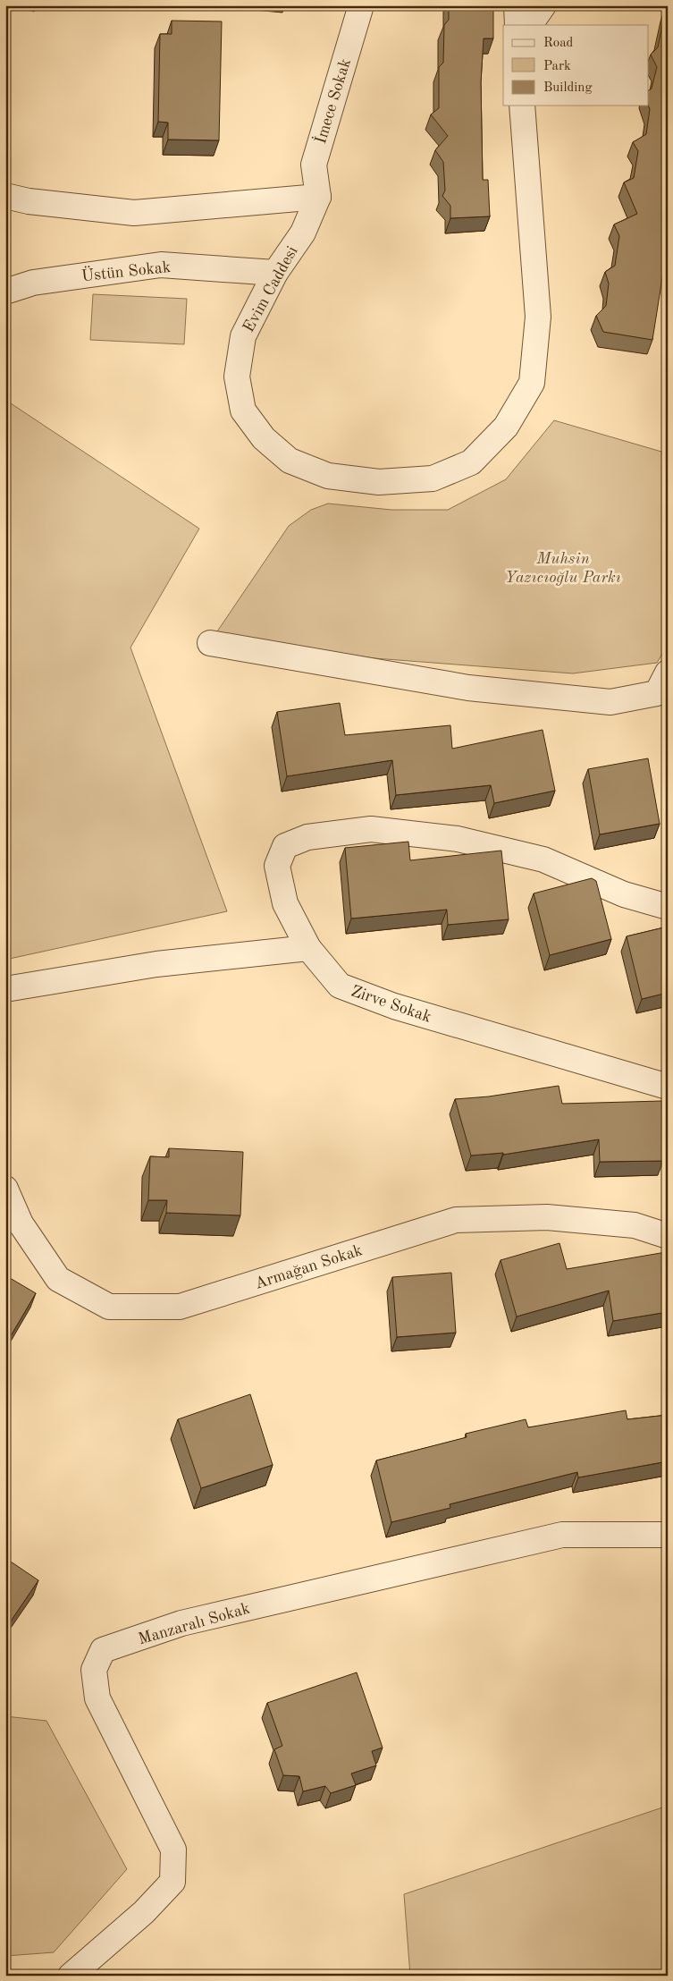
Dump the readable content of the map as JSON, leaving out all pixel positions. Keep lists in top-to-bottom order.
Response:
{
  "streets": {
    "street": [
      "İmece Sokak",
      "Üstün Sokak",
      "Evim Caddesi",
      "Zirve Sokak",
      "Armağan Sokak",
      "Manzaralı Sokak"
    ]
  },
  "crossings": [
    ["İmece Sokak", "Evim Caddesi"],
    ["Üstün Sokak", "Evim Caddesi"]
  ],
  "parks": ["Muhsin Yazıcıoğlu Parkı"],
  "legend": ["Road", "Park", "Building"]
}
